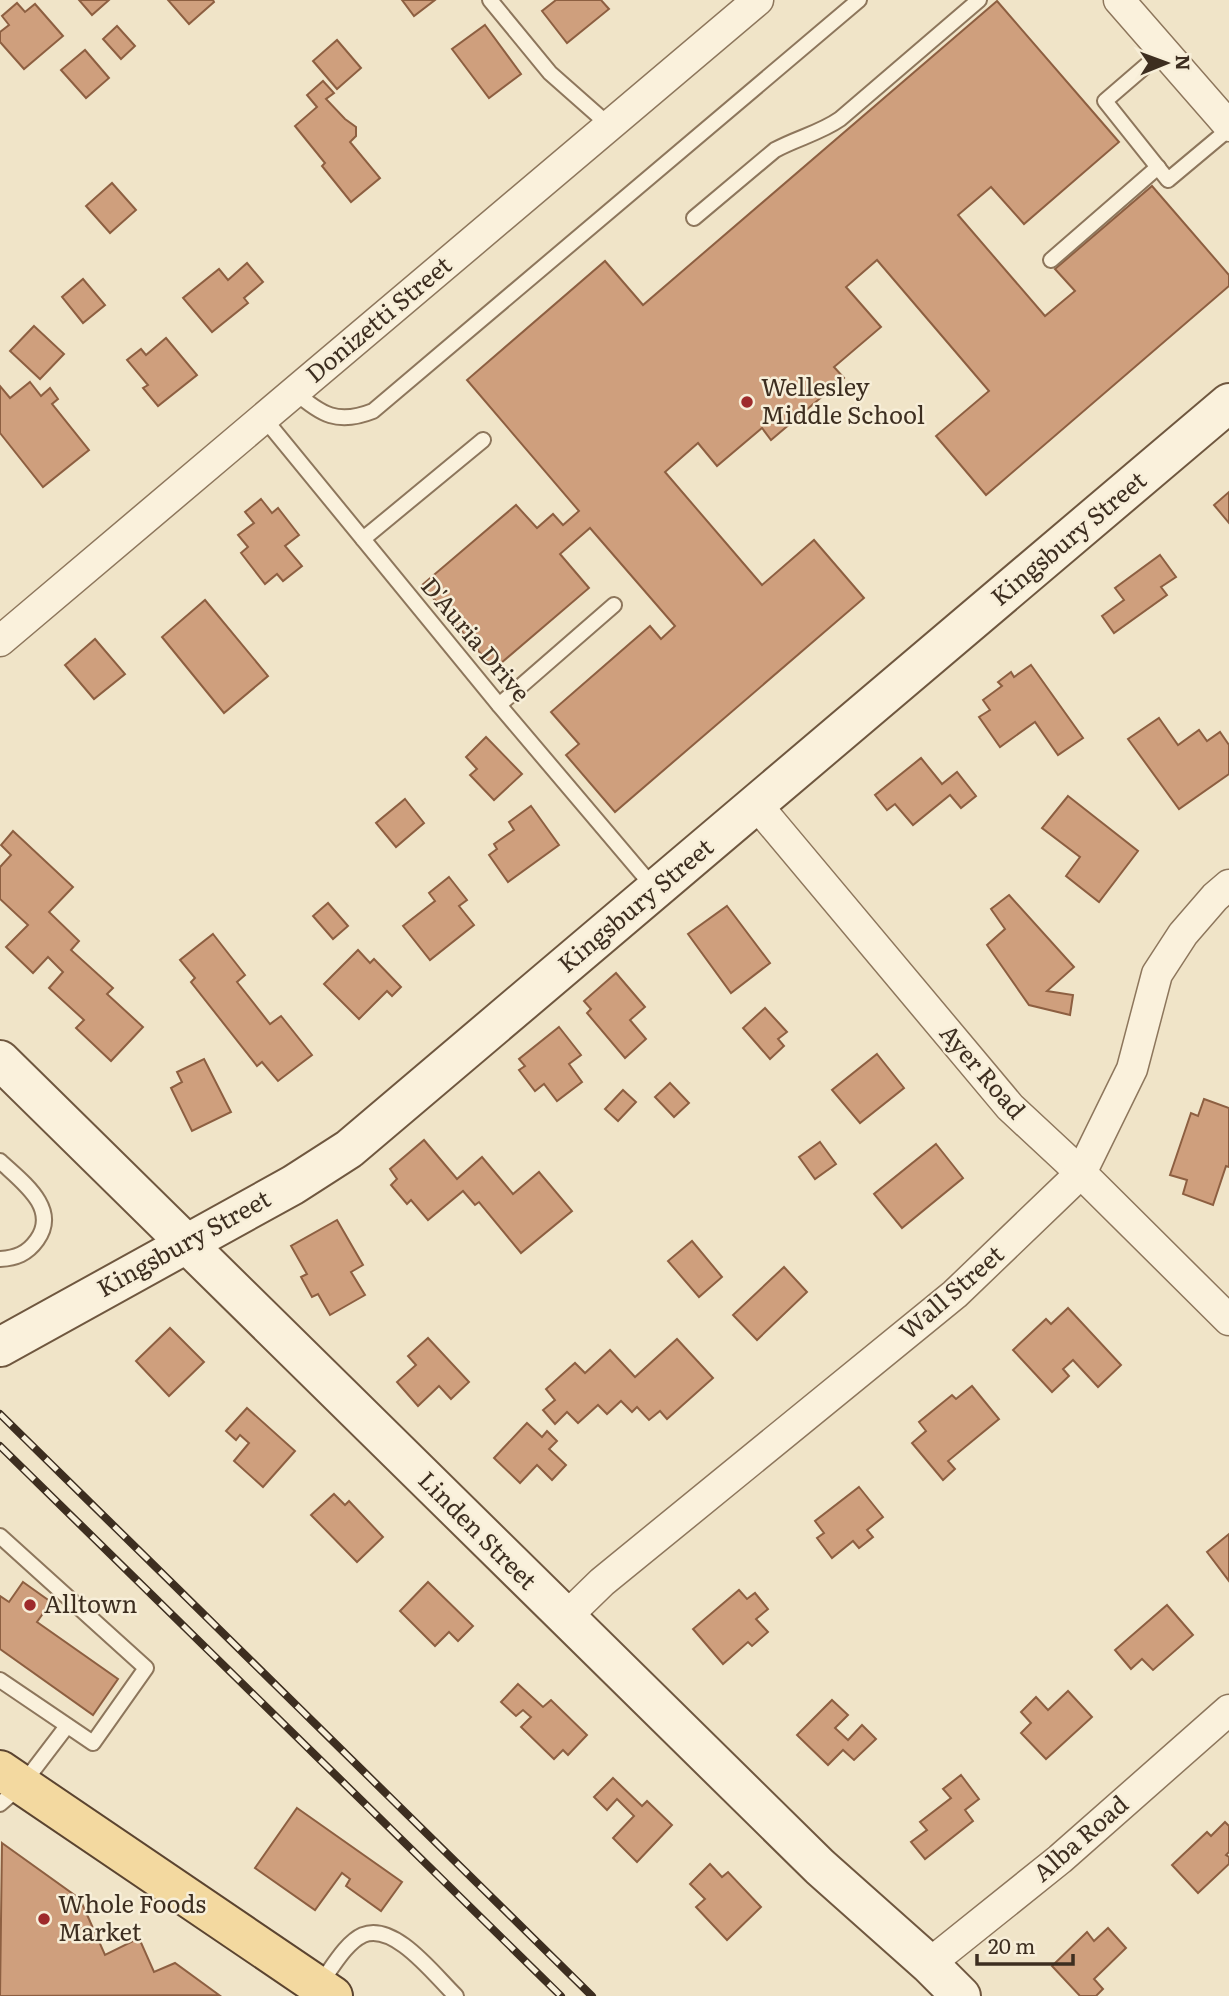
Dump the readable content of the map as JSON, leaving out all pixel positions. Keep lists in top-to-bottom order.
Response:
{
  "streets": {
    "main road": ["Kingsbury Street", "Linden Street"],
    "street": [
      "Donizetti Street",
      "Ayer Road",
      "Wall Street",
      "Alba Road"
    ],
    "lane": ["D'Auria Drive"]
  },
  "crossings": [
    ["Donizetti Street", "D'Auria Drive"],
    ["Kingsbury Street", "D'Auria Drive"],
    ["Kingsbury Street", "Ayer Road"],
    ["Kingsbury Street", "Linden Street"],
    ["Ayer Road", "Wall Street"],
    ["Wall Street", "Linden Street"],
    ["Linden Street", "Alba Road"]
  ],
  "places": ["Wellesley Middle School", "Alltown", "Whole Foods Market"],
  "scale_bar": "20 m",
  "north": "right"
}
